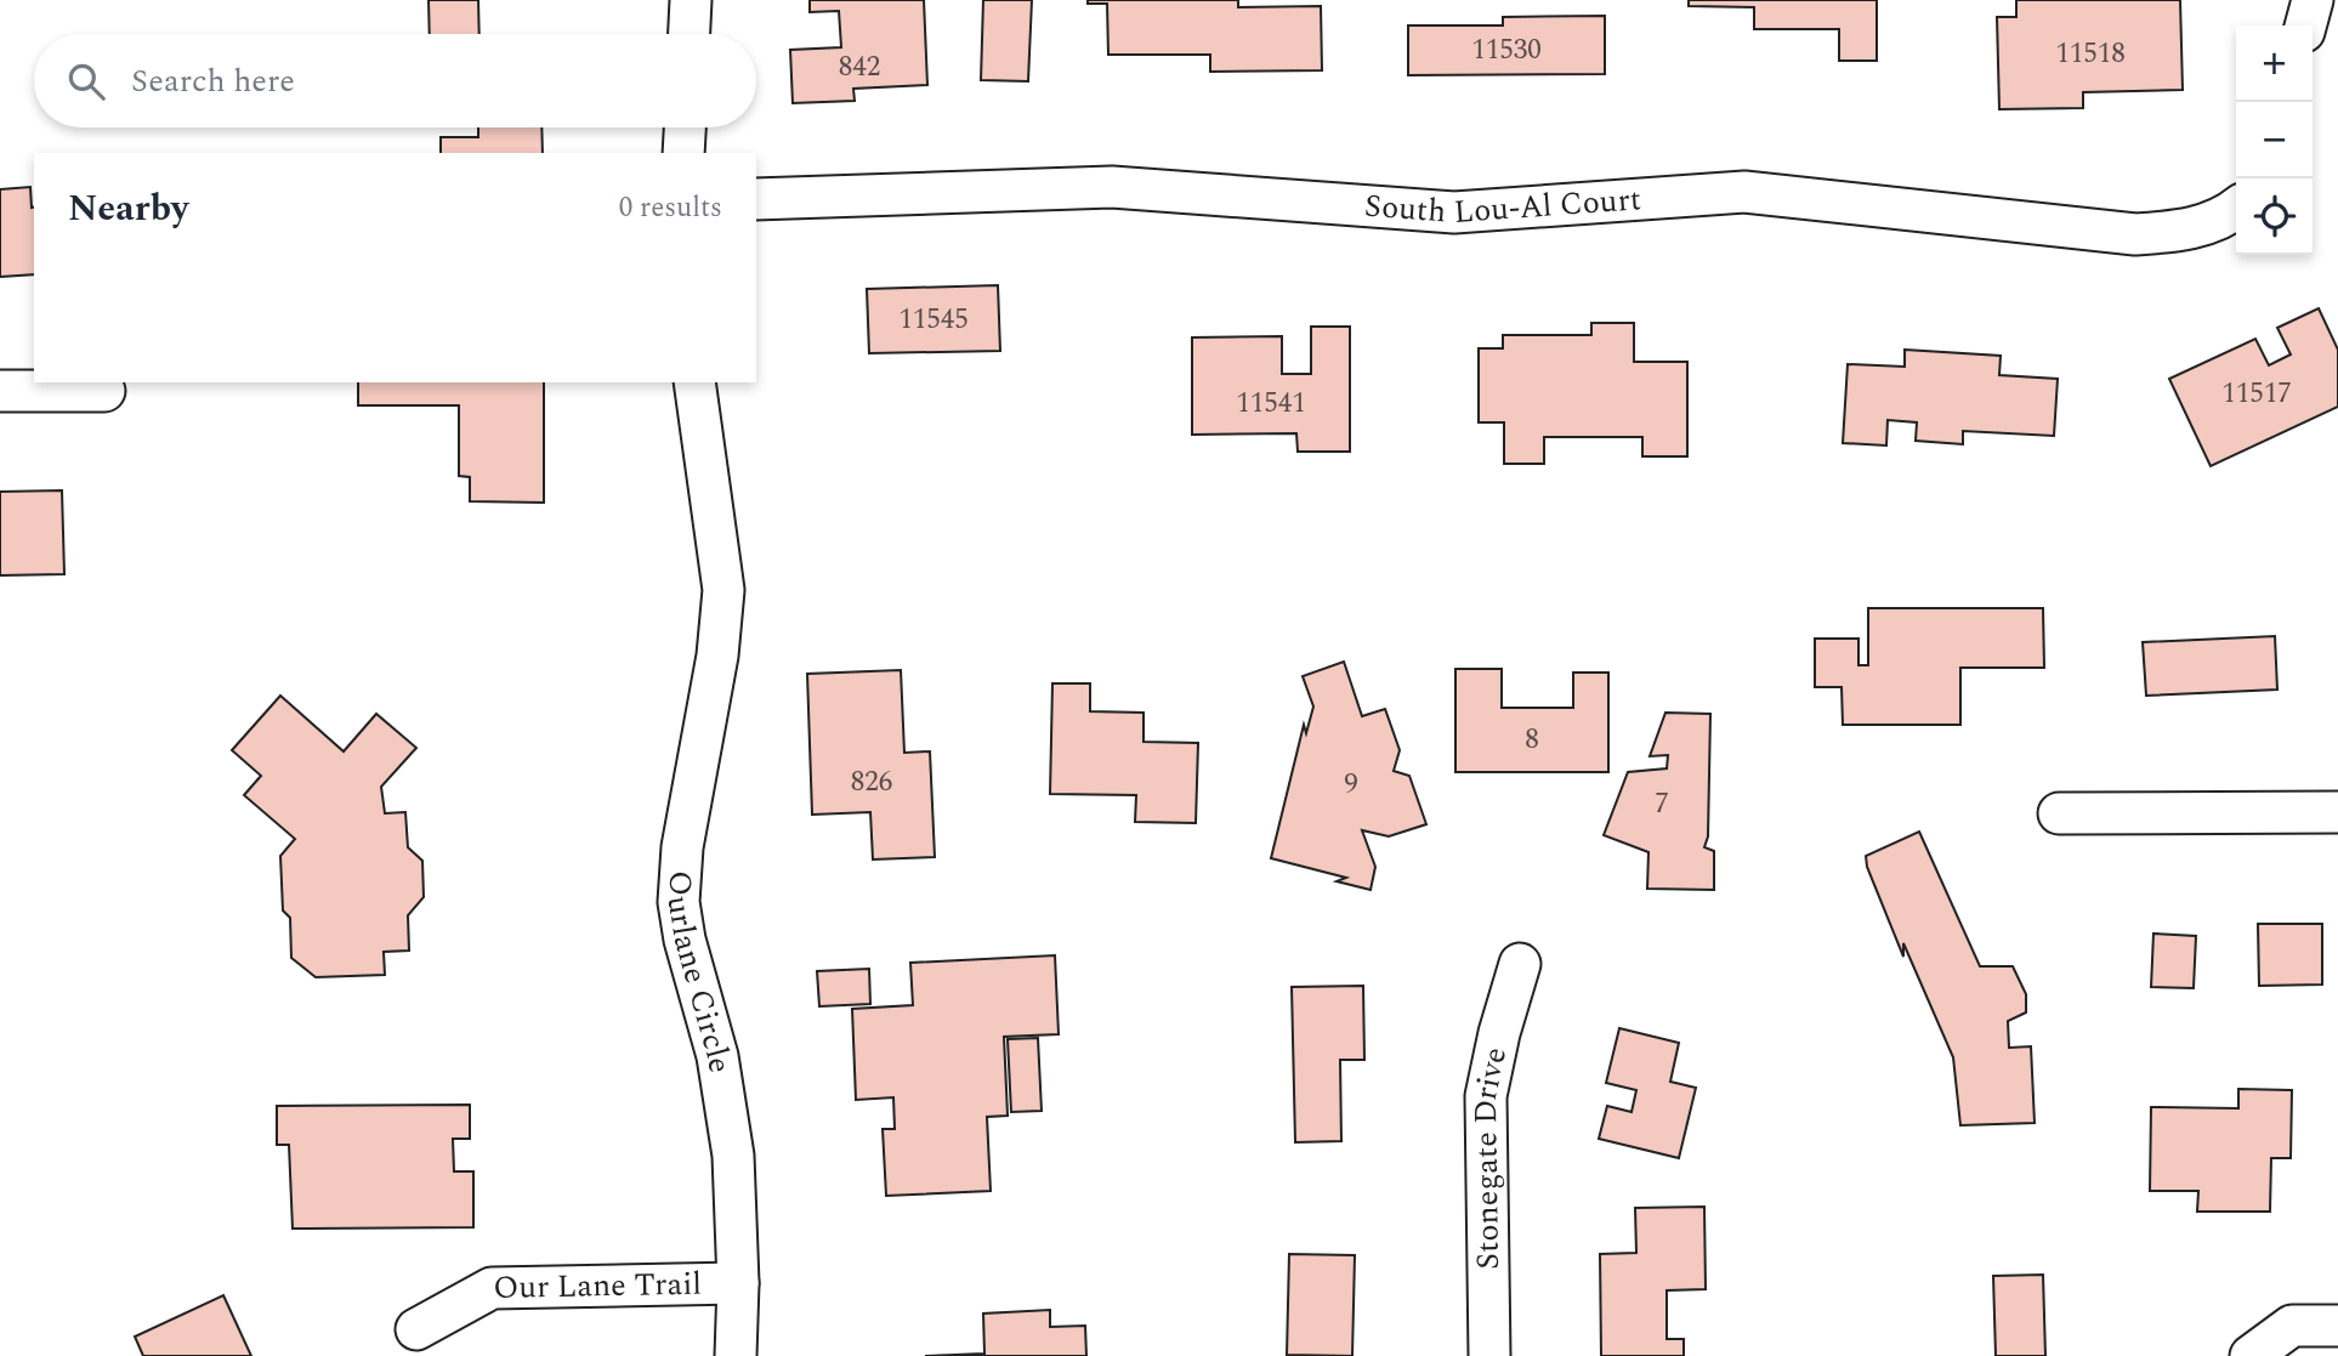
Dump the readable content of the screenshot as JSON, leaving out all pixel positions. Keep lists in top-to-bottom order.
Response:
{
  "streets": {
    "street": [
      "South Lou-Al Court",
      "Ourlane Circle",
      "Stonegate Drive",
      "Our Lane Trail"
    ]
  },
  "crossings": [
    ["Ourlane Circle", "Our Lane Trail"]
  ],
  "house_numbers": [
    "11530",
    "11518",
    "842",
    "11545",
    "11517",
    "11541",
    "8",
    "826",
    "9",
    "7"
  ],
  "page": {
    "map_buttons": ["+", "−"],
    "search": "Search here",
    "heading": ["Nearby", "0 results"]
  }
}
